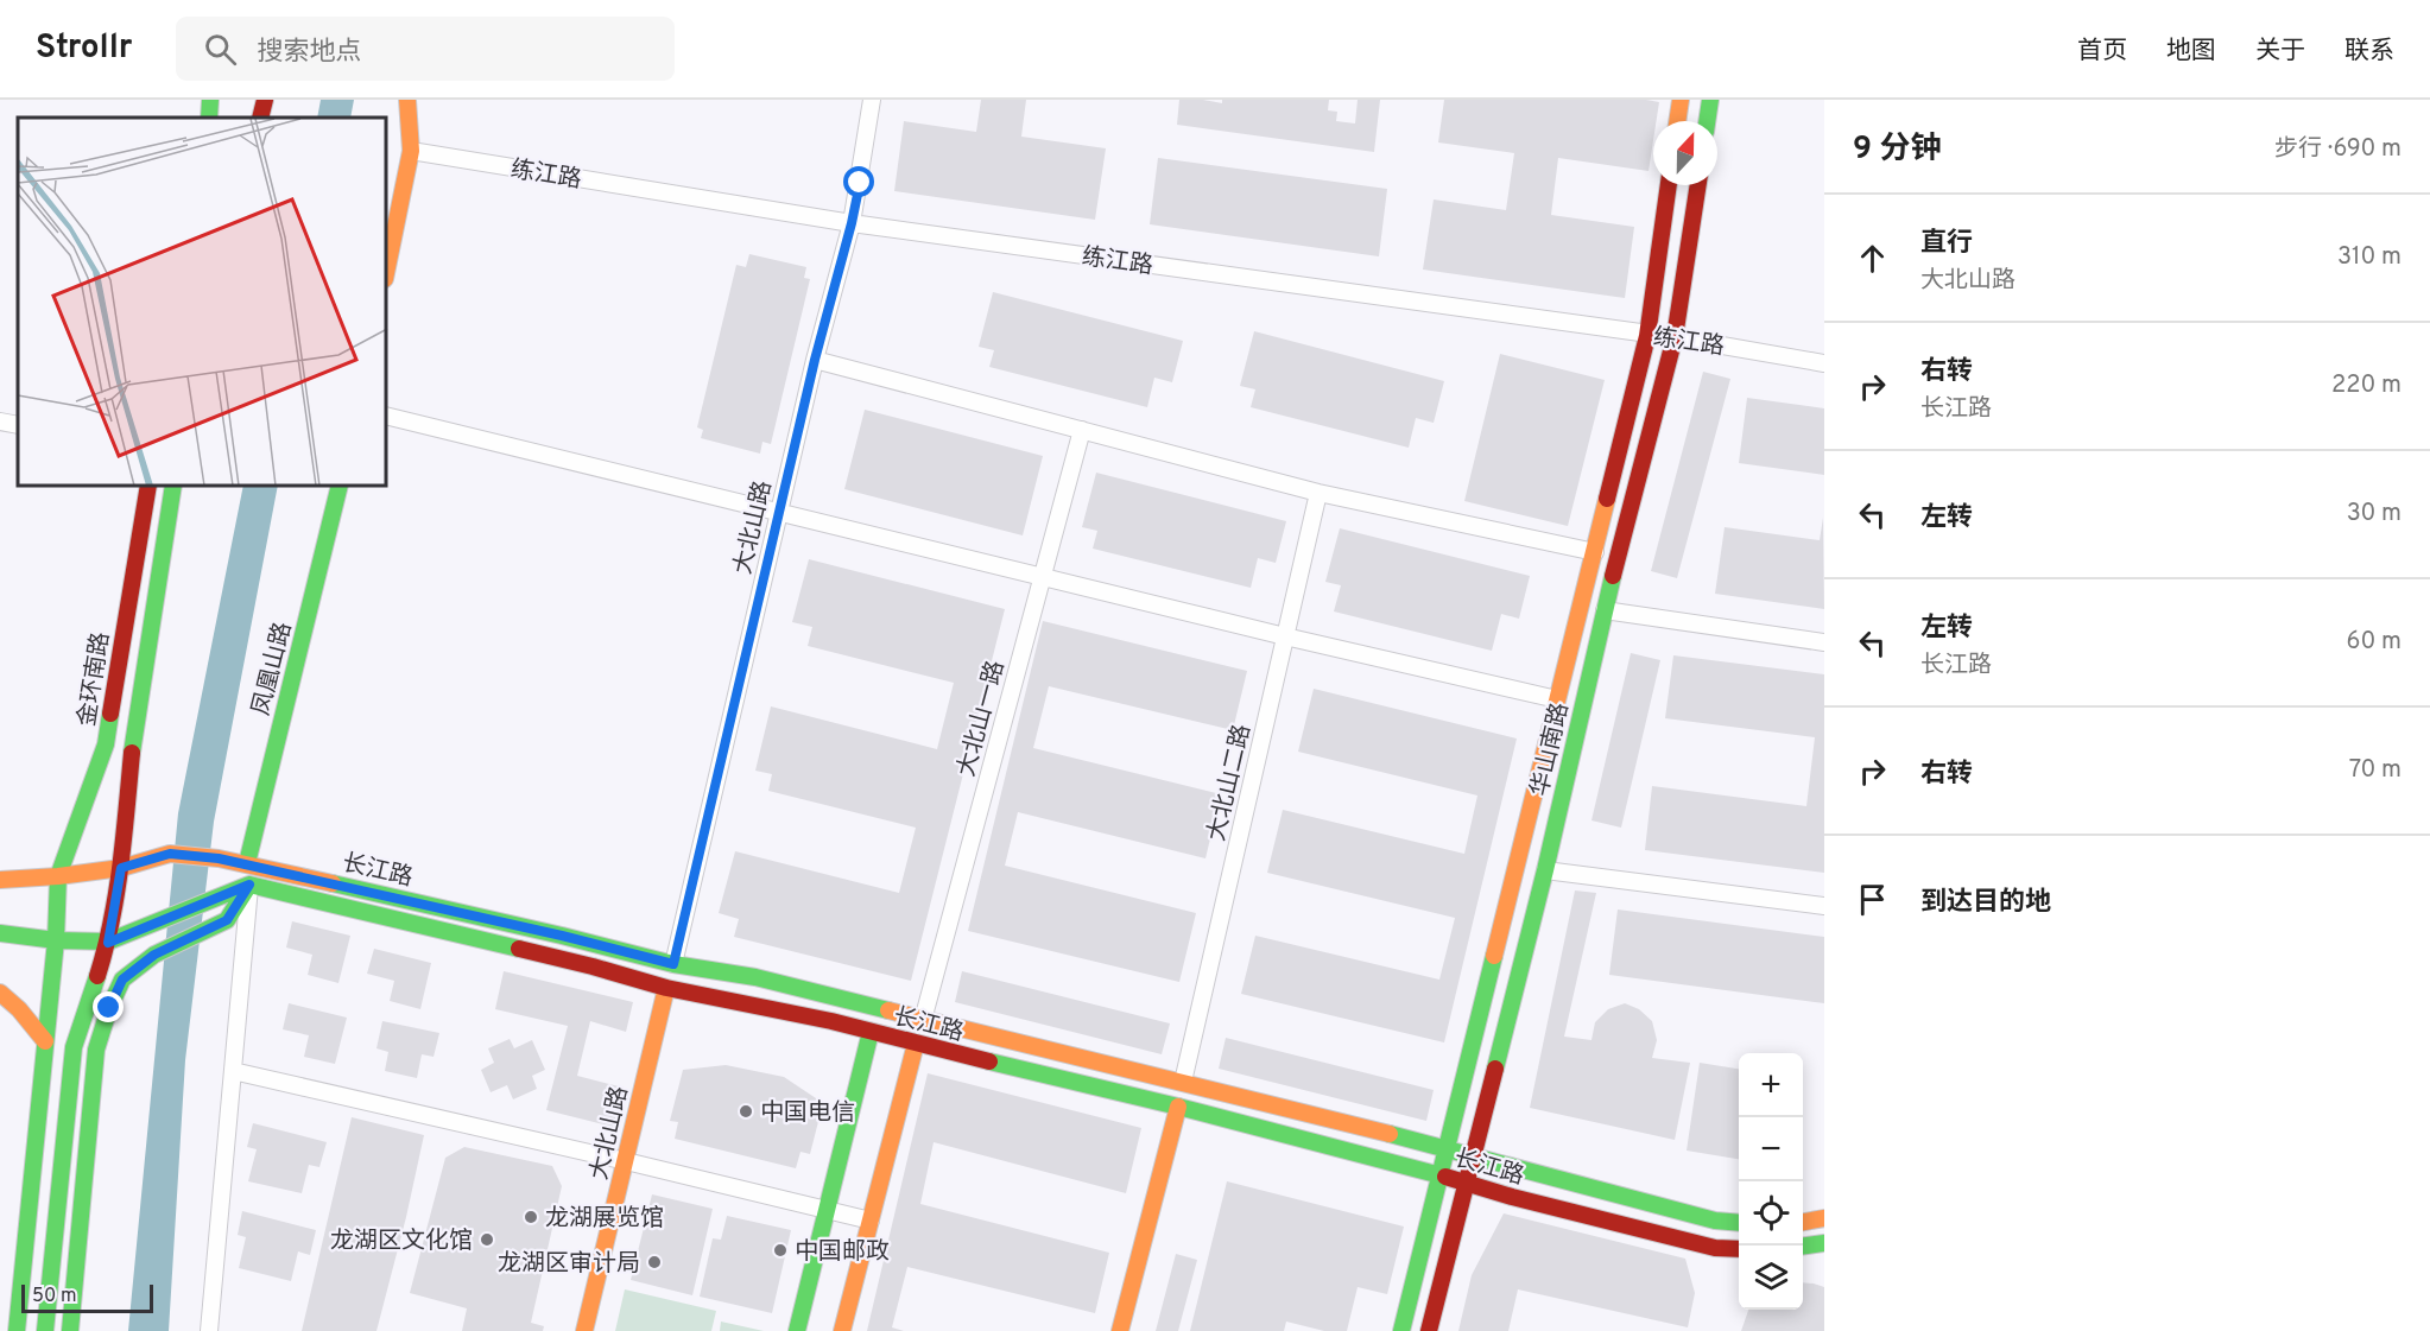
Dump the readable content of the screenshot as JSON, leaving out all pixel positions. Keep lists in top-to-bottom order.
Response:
{
  "streets": {
    "street": [
      "练江路",
      "大北山路",
      "凤凰山路",
      "金环南路",
      "大北山一路",
      "华山南路",
      "大北山二路",
      "长江路"
    ]
  },
  "crossings": [
    ["练江路", "大北山路"],
    ["练江路", "华山南路"],
    ["大北山路", "长江路"],
    ["凤凰山路", "长江路"],
    ["金环南路", "长江路"],
    ["大北山一路", "长江路"],
    ["华山南路", "长江路"],
    ["大北山二路", "长江路"]
  ],
  "places": [
    "中国电信",
    "龙湖展览馆",
    "龙湖区文化馆",
    "中国邮政",
    "龙湖区审计局"
  ],
  "scale_bar": "50 m",
  "north": "top",
  "page": {
    "header": "Strollr",
    "search": "搜索地点",
    "nav": [
      "首页",
      "地图",
      "关于",
      "联系"
    ],
    "heading": ["9 分钟", "步行 · 690 m"],
    "list": [
      ["直行", "大北山路", "310 m"],
      ["右转", "长江路", "220 m"],
      ["左转", "30 m"],
      ["左转", "长江路", "60 m"],
      ["右转", "70 m"],
      "到达目的地"
    ],
    "map_buttons": ["+", "−"],
    "scale": "50 m"
  }
}
